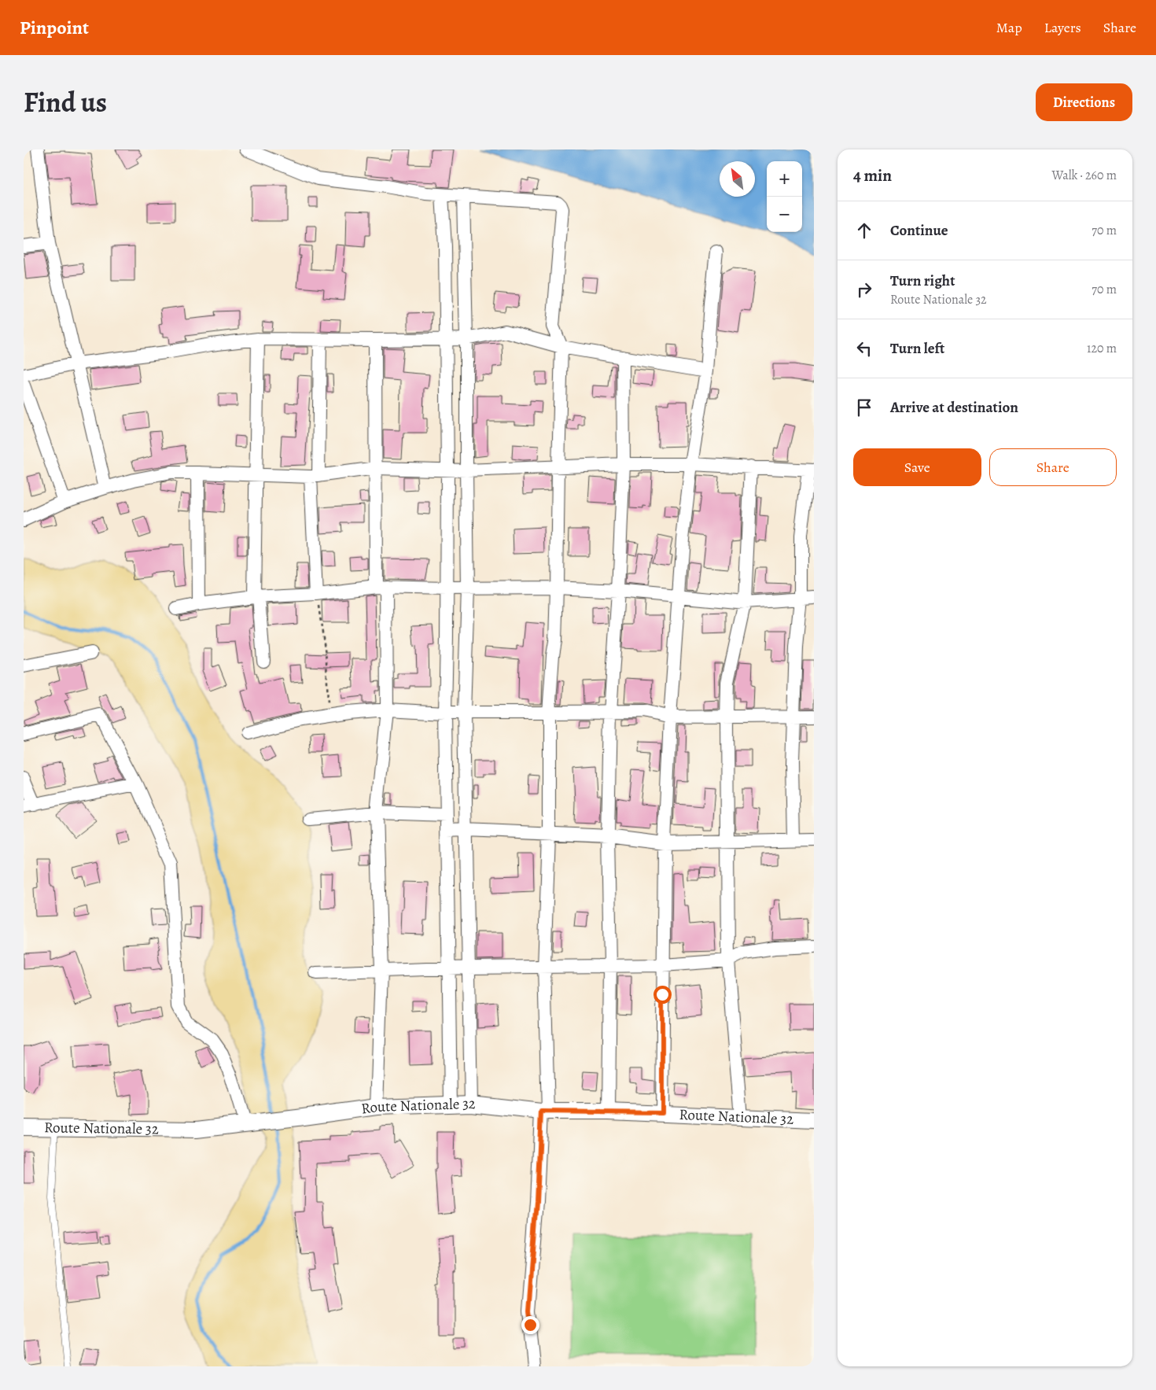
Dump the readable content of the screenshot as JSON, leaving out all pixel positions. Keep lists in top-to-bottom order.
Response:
{
  "streets": {
    "street": ["Route Nationale 32"]
  },
  "north": "top left",
  "page": {
    "header": "Pinpoint",
    "nav": ["Map", "Layers", "Share"],
    "title": "Find us",
    "buttons": [
      "Directions",
      ["Save", "Share"]
    ],
    "heading": ["4 min", "Walk · 260 m"],
    "map_buttons": ["+", "−"],
    "list": [
      ["Continue", "70 m"],
      ["Turn right", "Route Nationale 32", "70 m"],
      ["Turn left", "120 m"],
      "Arrive at destination"
    ]
  }
}
